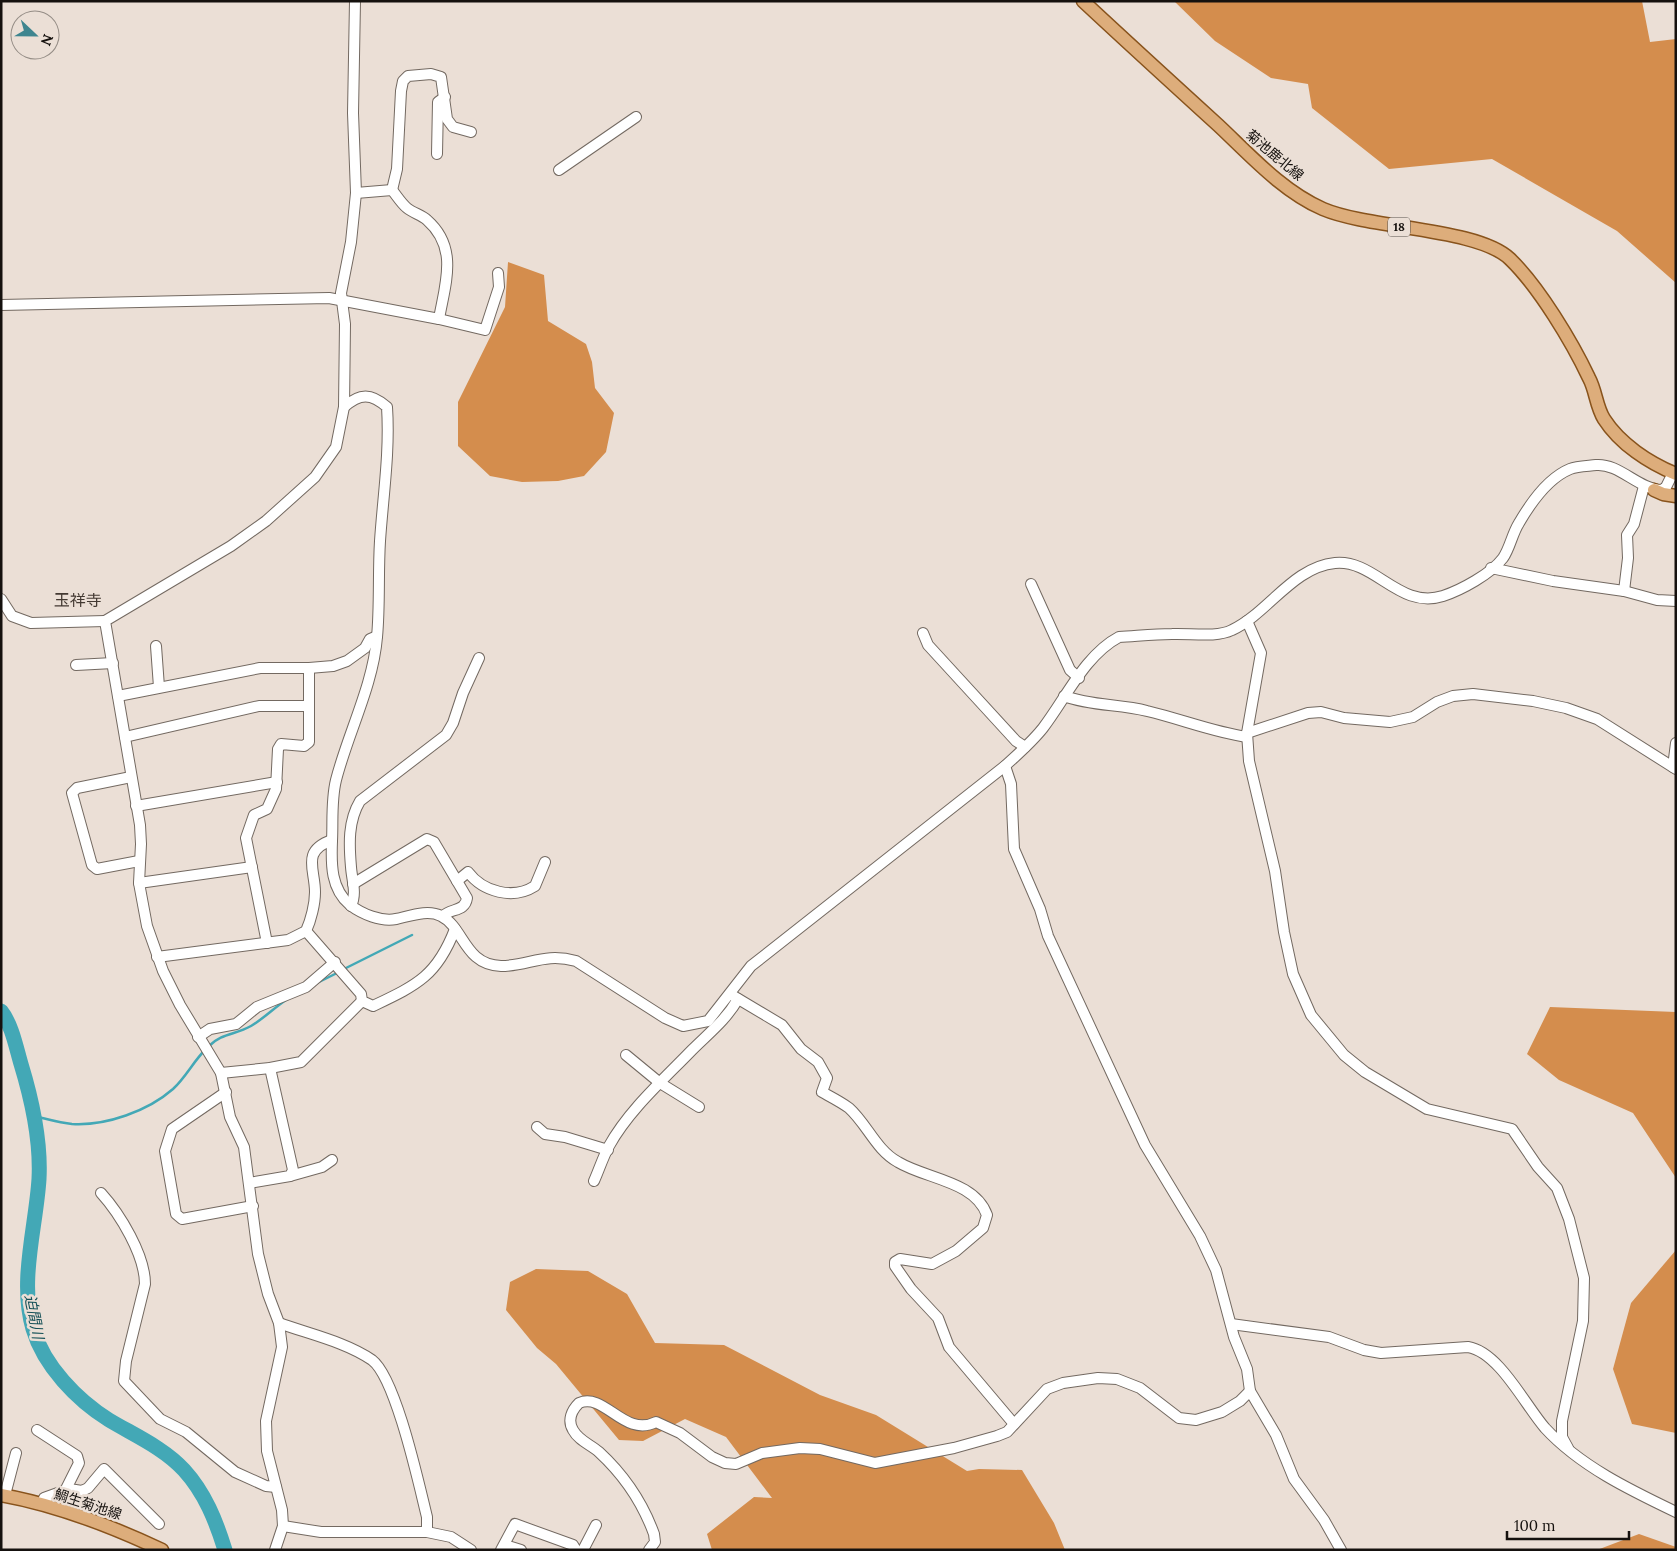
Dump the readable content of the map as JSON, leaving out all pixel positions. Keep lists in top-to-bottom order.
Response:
{
  "streets": {
    "main road": ["菊池鹿北線", "18", "鯛生菊池線"]
  },
  "districts": ["玉祥寺"],
  "water": ["迫間川"],
  "scale_bar": "100 m",
  "north": "right"
}
